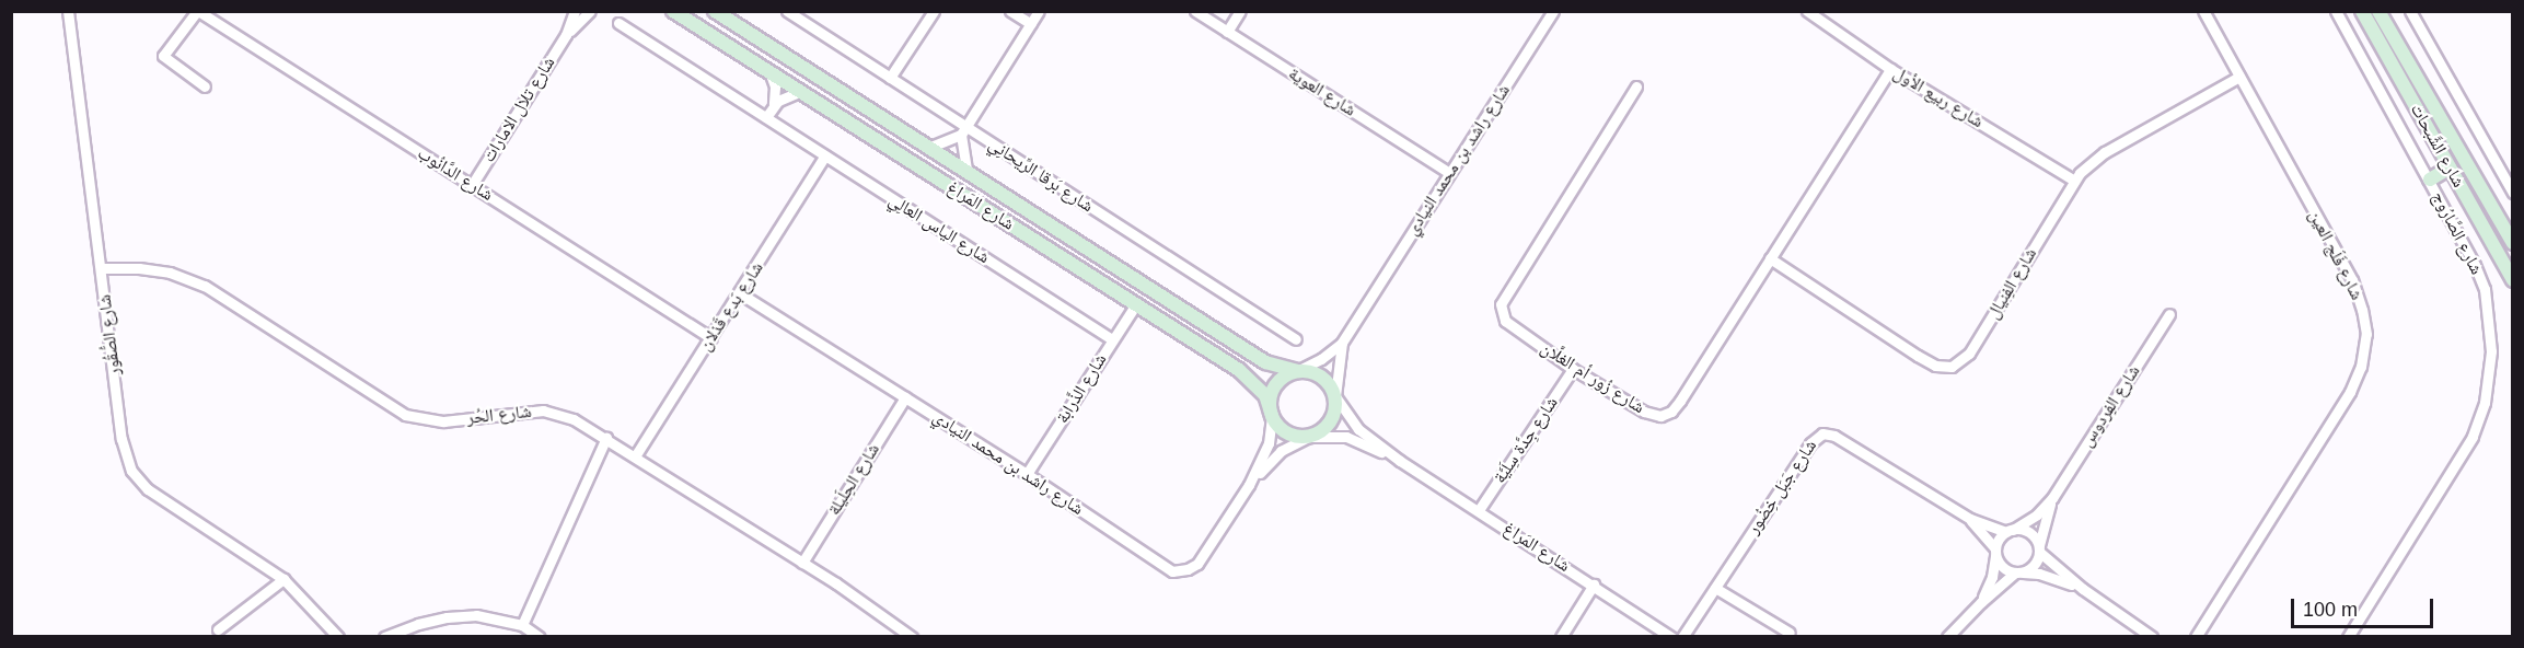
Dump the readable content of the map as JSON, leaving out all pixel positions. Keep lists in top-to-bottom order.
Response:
{
  "streets": {
    "street": [
      "شارع العوية",
      "شارع ربيع الأول",
      "شارع تلال الامارات",
      "شارع الشَّبحات",
      "شارع راشد بن محمد النيادي",
      "شارع الدَّانُوب",
      "شارع بَرقا الرِّيحانِي",
      "شارع المَراغ",
      "شارع الياس العالِي",
      "شارع الصَّارُوج",
      "شارع فَلَج العين",
      "شارع الفِنيال",
      "شارع بَدع قَذلان",
      "شارع الصُّقُور",
      "شارع زُور أم الغلَّان",
      "شارع الذَّرابة",
      "شارع الفِردوس",
      "شارع الحُر",
      "شارع جِدَّة سِلَيَّة",
      "شارع الحِلَيلة",
      "شارع جَبَل خِضُور"
    ]
  },
  "crossings": [
    ["شارع العوية", "شارع راشد بن محمد النيادي"],
    ["شارع ربيع الأول", "شارع الفِنيال"],
    ["شارع ربيع الأول", "شارع زُور أم الغلَّان"],
    ["شارع تلال الامارات", "شارع الدَّانُوب"],
    ["شارع راشد بن محمد النيادي", "شارع المَراغ"],
    ["شارع راشد بن محمد النيادي", "شارع بَدع قَذلان"],
    ["شارع راشد بن محمد النيادي", "شارع الذَّرابة"],
    ["شارع راشد بن محمد النيادي", "شارع الحِلَيلة"],
    ["شارع الدَّانُوب", "شارع بَدع قَذلان"],
    ["شارع المَراغ", "شارع الذَّرابة"],
    ["شارع المَراغ", "شارع جِدَّة سِلَيَّة"],
    ["شارع الياس العالِي", "شارع بَدع قَذلان"],
    ["شارع الياس العالِي", "شارع الذَّرابة"],
    ["شارع فَلَج العين", "شارع الفِنيال"],
    ["شارع الفِنيال", "شارع زُور أم الغلَّان"],
    ["شارع بَدع قَذلان", "شارع الحُر"],
    ["شارع الصُّقُور", "شارع الحُر"],
    ["شارع زُور أم الغلَّان", "شارع جِدَّة سِلَيَّة"],
    ["شارع الفِردوس", "شارع جَبَل خِضُور"],
    ["شارع الحُر", "شارع الحِلَيلة"]
  ],
  "scale_bar": "100 m"
}
